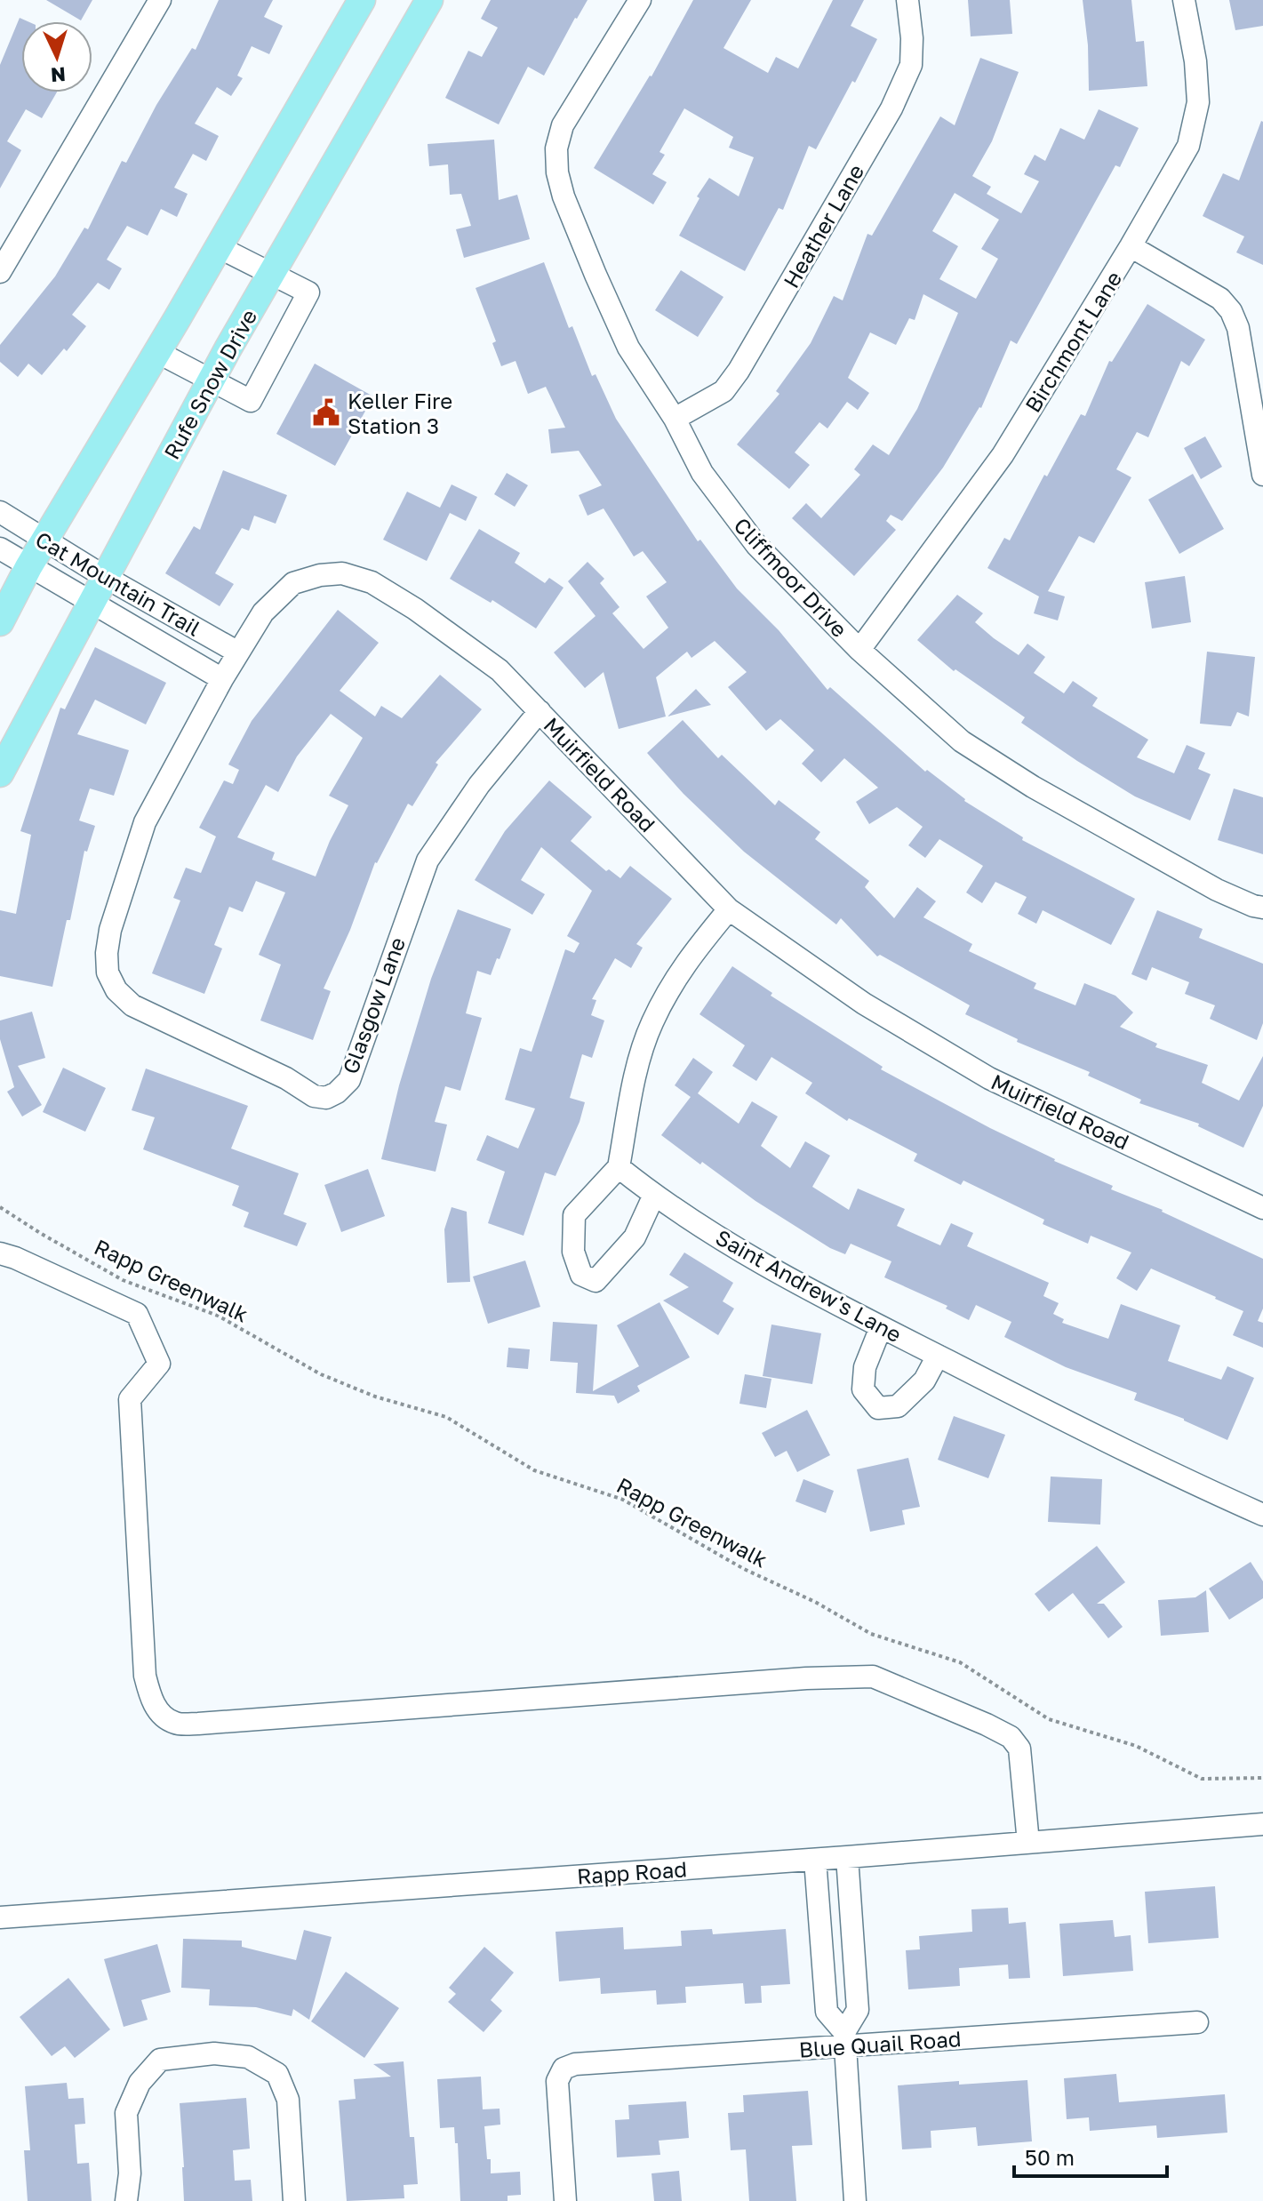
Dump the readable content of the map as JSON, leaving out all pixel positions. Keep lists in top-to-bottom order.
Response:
{
  "streets": {
    "main road": ["Rufe Snow Drive"],
    "street": [
      "Heather Lane",
      "Birchmont Lane",
      "Cliffmoor Drive",
      "Cat Mountain Trail",
      "Muirfield Road",
      "Glasgow Lane",
      "Saint Andrew's Lane",
      "Rapp Road",
      "Blue Quail Road"
    ],
    "path": ["Rapp Greenwalk"]
  },
  "crossings": [
    ["Heather Lane", "Cliffmoor Drive"],
    ["Birchmont Lane", "Cliffmoor Drive"],
    ["Rufe Snow Drive", "Cat Mountain Trail"],
    ["Cat Mountain Trail", "Muirfield Road"],
    ["Muirfield Road", "Glasgow Lane"]
  ],
  "places": {
    "public building": ["Keller Fire Station 3"]
  },
  "scale_bar": "50 m",
  "north": "bottom"
}
